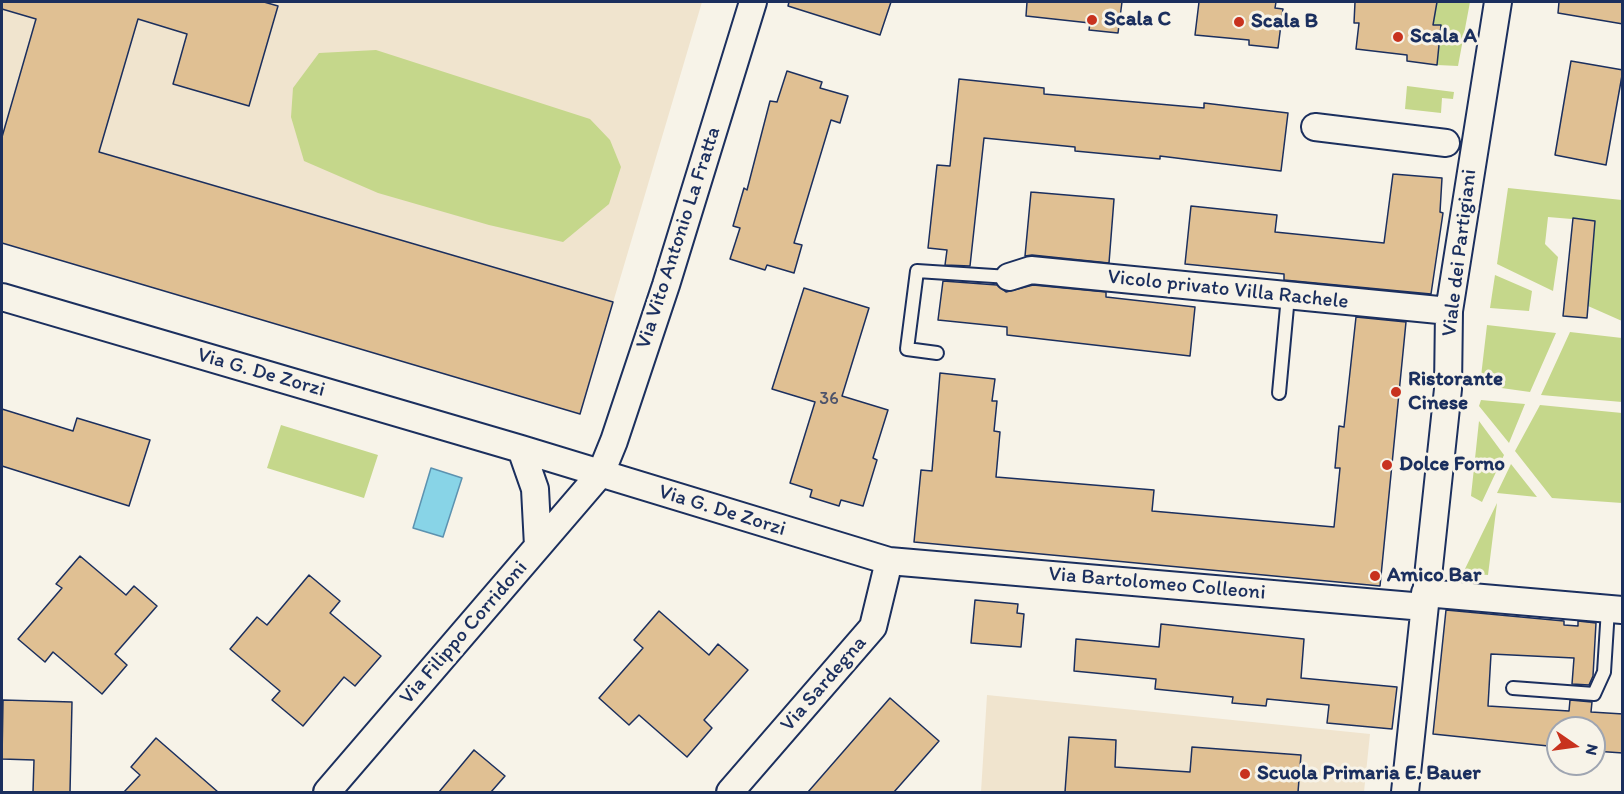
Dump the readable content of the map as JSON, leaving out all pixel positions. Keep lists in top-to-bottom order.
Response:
{
  "streets": {
    "street": [
      "Via Vito Antonio La Fratta",
      "Viale dei Partigiani",
      "Vicolo privato Villa Rachele",
      "Via G. De Zorzi",
      "Via Bartolomeo Colleoni",
      "Via Filippo Corridoni",
      "Via Sardegna"
    ]
  },
  "crossings": [
    ["Via Vito Antonio La Fratta", "Via G. De Zorzi"],
    ["Via Vito Antonio La Fratta", "Via Filippo Corridoni"],
    ["Viale dei Partigiani", "Vicolo privato Villa Rachele"],
    ["Viale dei Partigiani", "Via Bartolomeo Colleoni"],
    ["Via G. De Zorzi", "Via Bartolomeo Colleoni"],
    ["Via G. De Zorzi", "Via Filippo Corridoni"],
    ["Via G. De Zorzi", "Via Sardegna"],
    ["Via Bartolomeo Colleoni", "Via Sardegna"]
  ],
  "places": [
    "Scala C",
    "Scala B",
    "Scala A",
    "Ristorante Cinese",
    "Dolce Forno",
    "Amico Bar",
    "Scuola Primaria E. Bauer"
  ],
  "house_numbers": ["36"],
  "north": "right"
}
